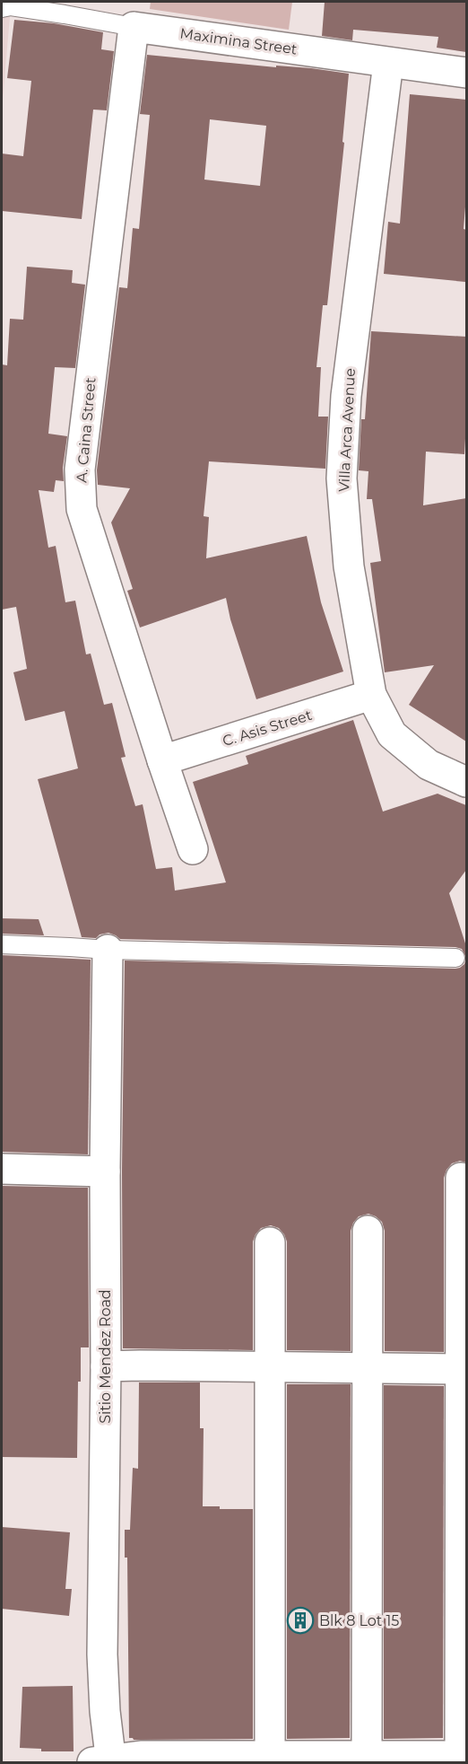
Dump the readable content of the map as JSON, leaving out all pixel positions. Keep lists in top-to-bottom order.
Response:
{
  "streets": {
    "street": [
      "Maximina Street",
      "A. Caina Street",
      "Villa Arca Avenue",
      "C. Asis Street",
      "Sitio Mendez Road"
    ]
  },
  "crossings": [
    ["Maximina Street", "A. Caina Street"],
    ["Maximina Street", "Villa Arca Avenue"],
    ["A. Caina Street", "C. Asis Street"],
    ["Villa Arca Avenue", "C. Asis Street"]
  ],
  "places": {
    "building": ["Blk 8 Lot 15"]
  }
}
